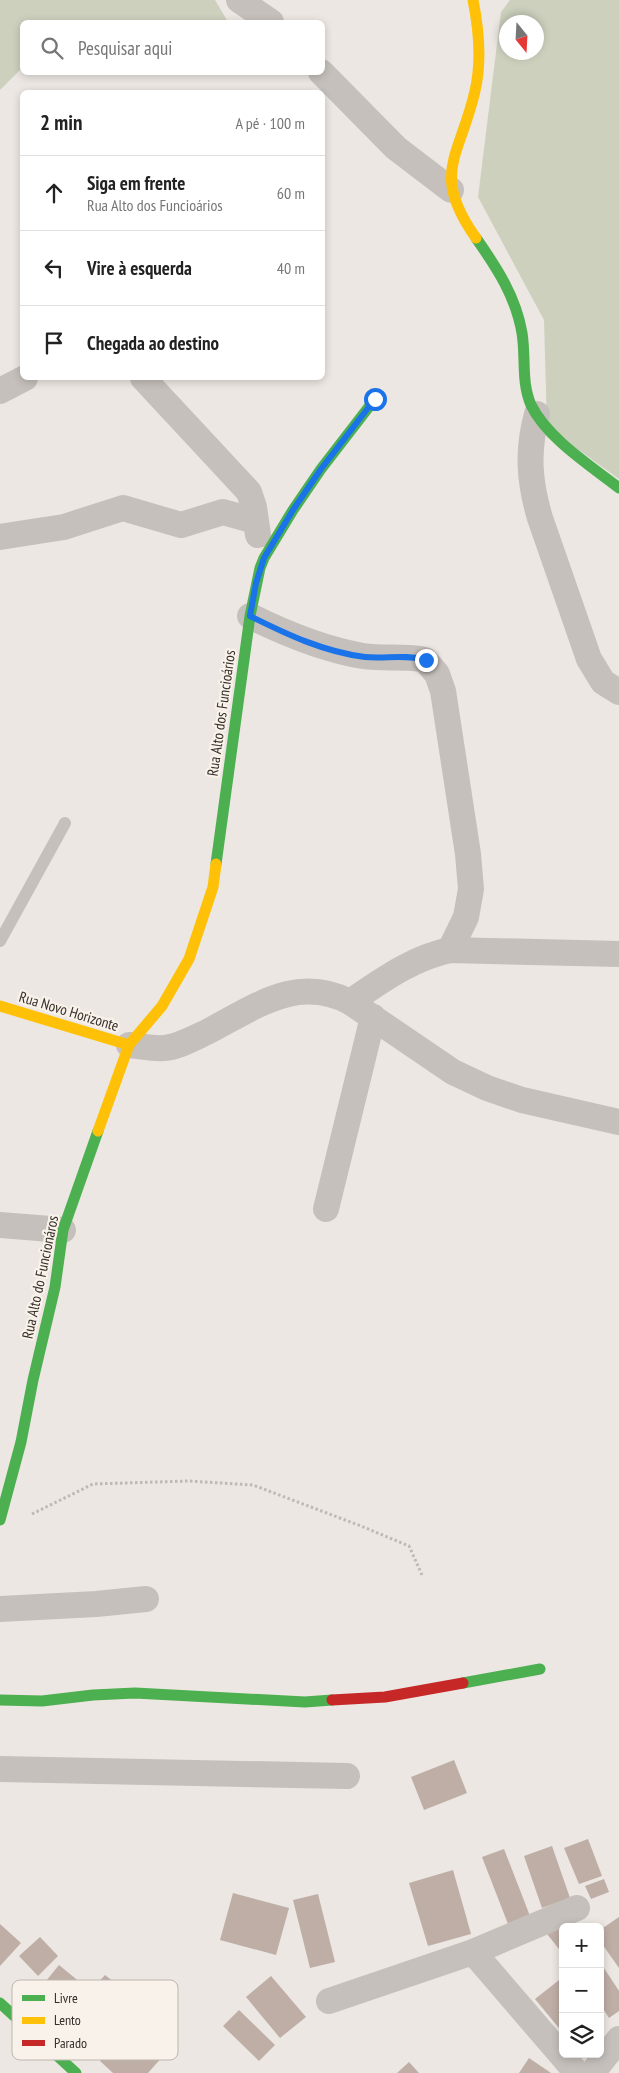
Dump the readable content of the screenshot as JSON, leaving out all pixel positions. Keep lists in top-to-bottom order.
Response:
{
  "streets": {
    "street": ["Rua Alto dos Funcioários", "Rua Novo Horizonte", "Rua Alto do Funcionáros"]
  },
  "crossings": [
    ["Rua Alto dos Funcioários", "Rua Novo Horizonte"],
    ["Rua Alto dos Funcioários", "Rua Alto do Funcionáros"],
    ["Rua Novo Horizonte", "Rua Alto do Funcionáros"]
  ],
  "legend": ["Livre", "Lento", "Parado"],
  "north": "bottom",
  "page": {
    "search": "Pesquisar aqui",
    "heading": ["2 min", "A pé · 100 m"],
    "list": [
      ["Siga em frente", "Rua Alto dos Funcioários", "60 m"],
      ["Vire à esquerda", "40 m"],
      "Chegada ao destino"
    ],
    "map_buttons": ["+", "−"]
  }
}
